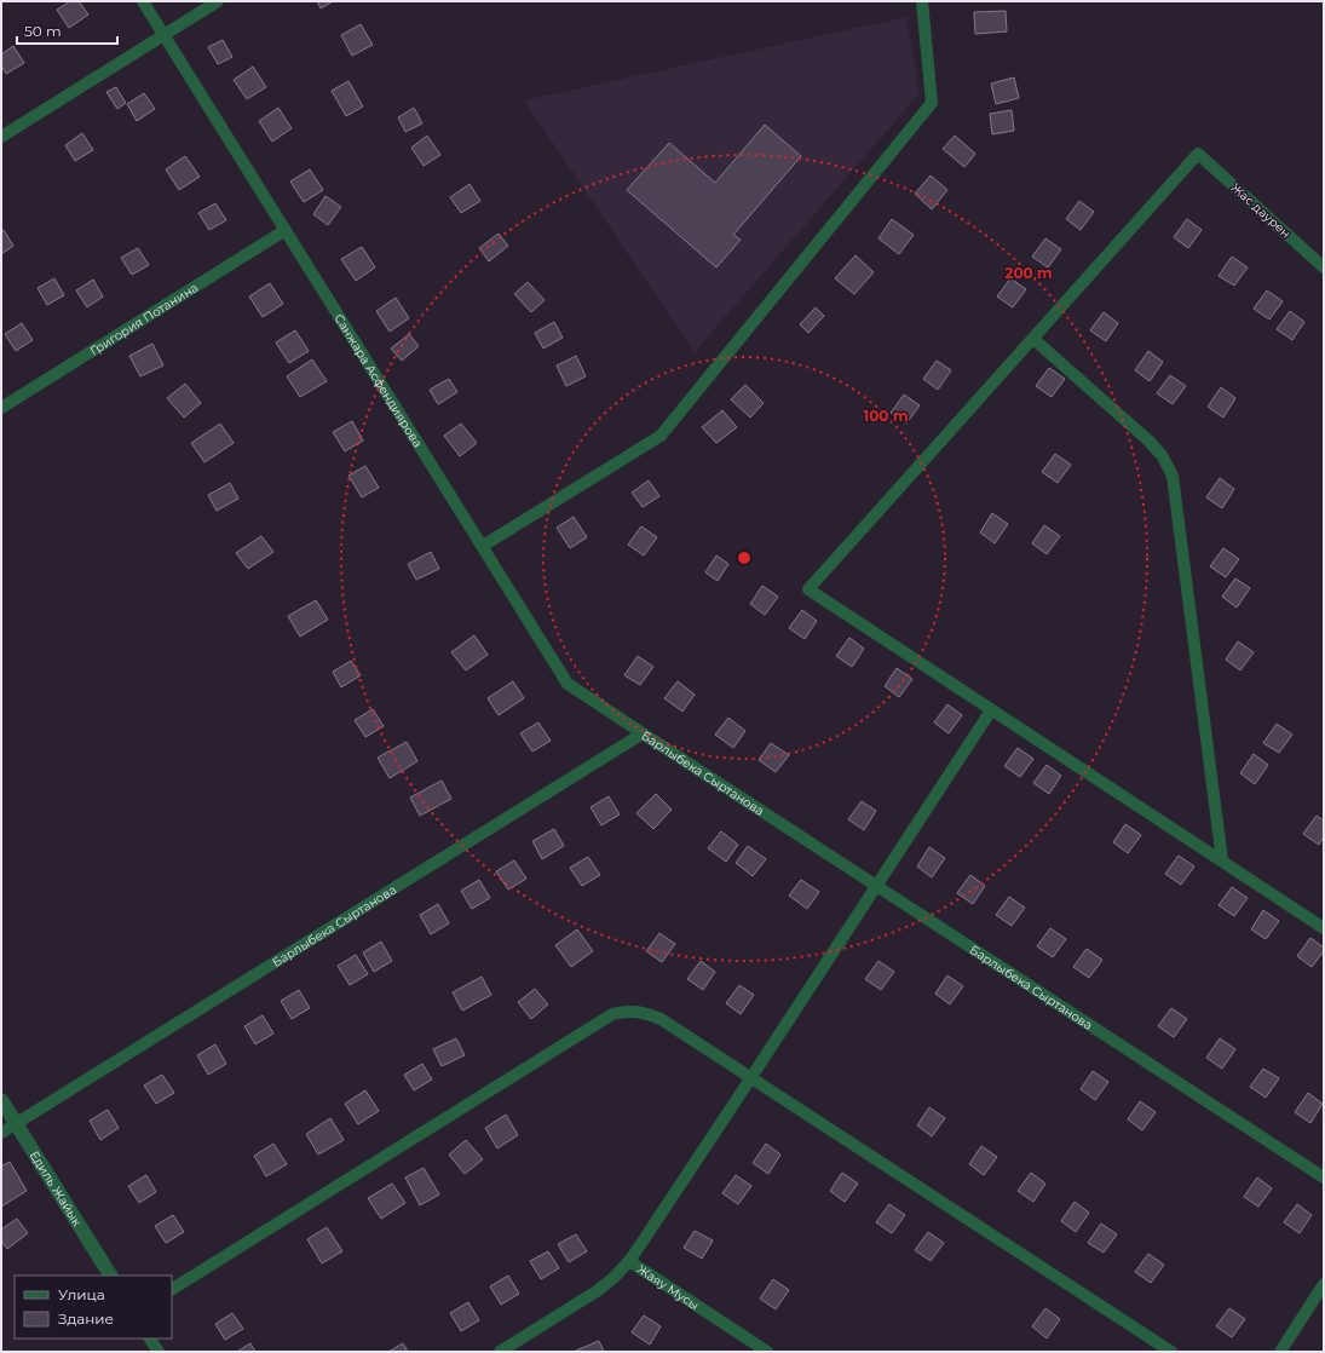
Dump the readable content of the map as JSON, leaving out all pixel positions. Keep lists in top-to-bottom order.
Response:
{
  "streets": {
    "street": [
      "Жас даурен",
      "Григория Потанина",
      "Санжара Асфендиярова",
      "Барлыбека Сыртанова",
      "Едиль Жайык",
      "Жаяу Мусы"
    ]
  },
  "crossings": [
    ["Григория Потанина", "Санжара Асфендиярова"],
    ["Санжара Асфендиярова", "Барлыбека Сыртанова"],
    ["Барлыбека Сыртанова", "Едиль Жайык"]
  ],
  "legend": ["Улица", "Здание"],
  "scale_bar": "50 m",
  "rings": ["200 m", "100 m"]
}
